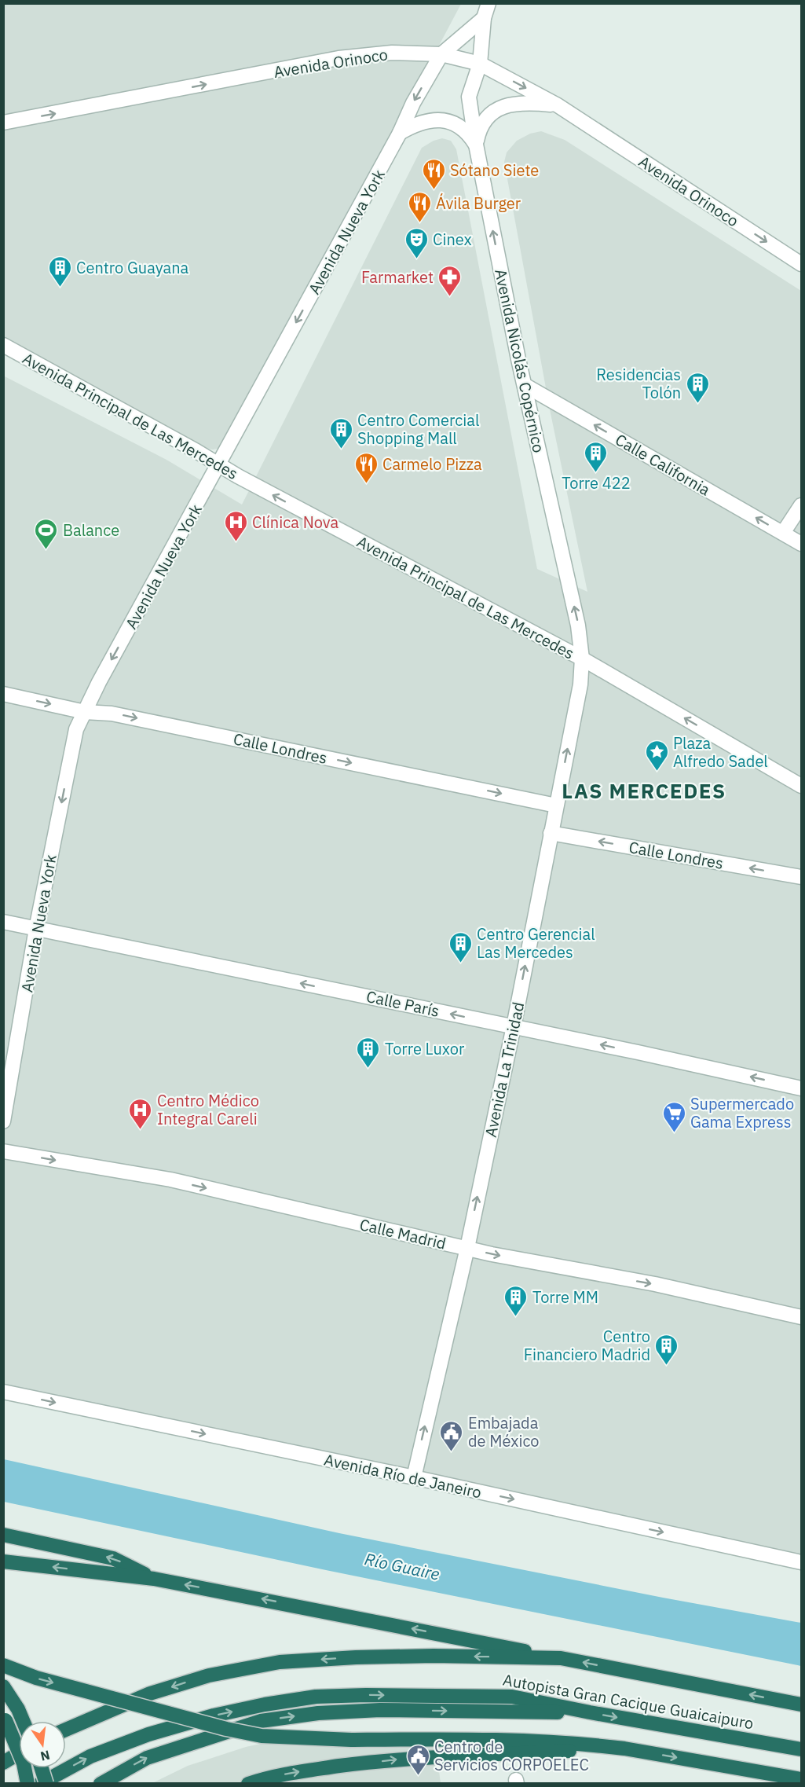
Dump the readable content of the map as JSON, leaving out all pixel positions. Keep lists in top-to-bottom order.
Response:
{
  "streets": {
    "highway": ["Autopista Gran Cacique Guaicaipuro"],
    "street": [
      "Avenida Orinoco",
      "Avenida Nueva York",
      "Avenida Nicolás Copérnico",
      "Avenida Principal de Las Mercedes",
      "Calle California",
      "Calle Londres",
      "Calle París",
      "Avenida La Trinidad",
      "Calle Madrid",
      "Avenida Río de Janeiro"
    ]
  },
  "crossings": [
    ["Avenida Orinoco", "Avenida Nueva York"],
    ["Avenida Orinoco", "Avenida Nicolás Copérnico"],
    ["Avenida Nueva York", "Avenida Principal de Las Mercedes"],
    ["Avenida Nueva York", "Calle Londres"],
    ["Avenida Nueva York", "Calle París"],
    ["Avenida Nicolás Copérnico", "Avenida Principal de Las Mercedes"],
    ["Avenida Nicolás Copérnico", "Calle California"],
    ["Avenida Nicolás Copérnico", "Avenida La Trinidad"],
    ["Avenida Principal de Las Mercedes", "Avenida La Trinidad"],
    ["Calle Londres", "Avenida La Trinidad"],
    ["Calle París", "Avenida La Trinidad"],
    ["Avenida La Trinidad", "Calle Madrid"],
    ["Avenida La Trinidad", "Avenida Río de Janeiro"]
  ],
  "one_way": [
    "Avenida Orinoco",
    "Avenida Nueva York",
    "Avenida Nicolás Copérnico",
    "Avenida Principal de Las Mercedes",
    "Calle California",
    "Calle París",
    "Avenida La Trinidad",
    "Calle Madrid",
    "Avenida Río de Janeiro"
  ],
  "districts": ["LAS MERCEDES"],
  "water": ["Río Guaire"],
  "places": {
    "restaurant": ["Sótano Siete", "Ávila Burger", "Carmelo Pizza"],
    "theatre": ["Cinex"],
    "building": [
      "Centro Guayana",
      "Residencias Tolón",
      "Centro Comercial Shopping Mall",
      "Torre 422",
      "Centro Gerencial Las Mercedes",
      "Torre Luxor",
      "Torre MM",
      "Centro Financiero Madrid"
    ],
    "pharmacy": ["Farmarket"],
    "hospital": ["Clínica Nova", "Centro Médico Integral Careli"],
    "sports": ["Balance"],
    "place": ["Plaza Alfredo Sadel"],
    "supermarket": ["Supermercado Gama Express"],
    "public building": ["Embajada de México", "Centro de Servicios CORPOELEC"]
  },
  "north": "bottom"
}
